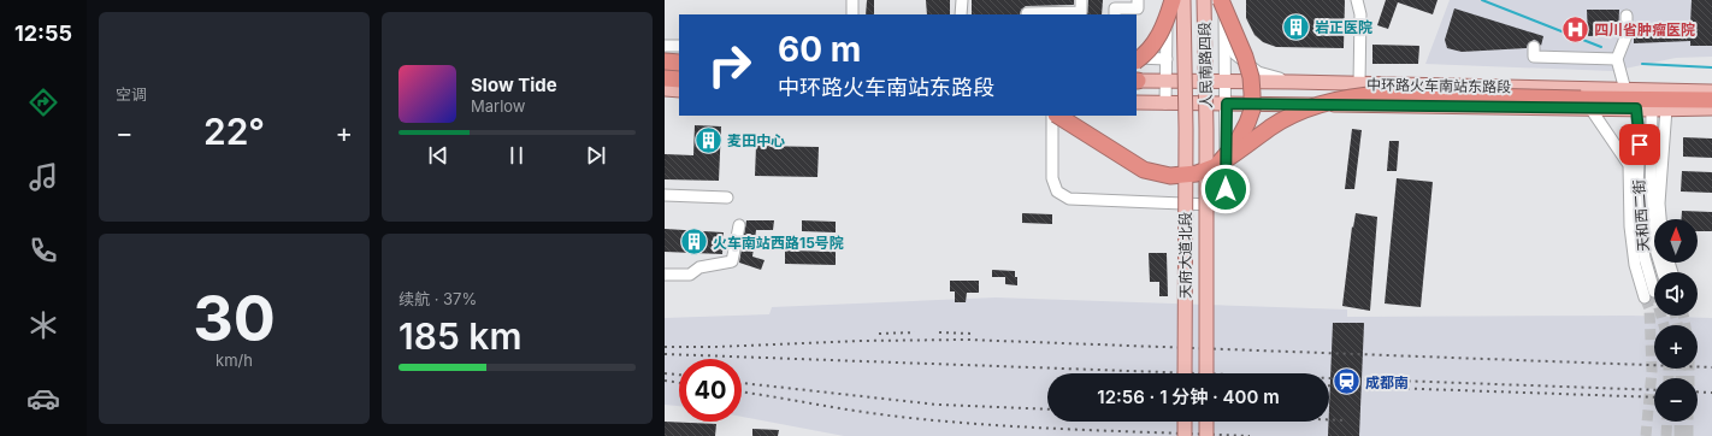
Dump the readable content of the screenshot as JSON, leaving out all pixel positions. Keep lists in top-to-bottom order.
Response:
{
  "streets": {
    "main road": ["人民南路四段", "中环路火车南站东路段", "天府大道北段"],
    "street": ["天和西二街"]
  },
  "crossings": [
    ["人民南路四段", "中环路火车南站东路段"],
    ["人民南路四段", "天府大道北段"],
    ["中环路火车南站东路段", "天和西二街"]
  ],
  "places": {
    "building": ["岩正医院", "麦田中心", "火车南站西路15号院"],
    "hospital": ["四川省肿瘤医院"],
    "station": ["成都南"]
  },
  "north": "top",
  "page": {
    "tabs": "12:55",
    "tile": [
      "空调",
      ["30", "km/h"],
      ["续航 · 37%", "185 km"]
    ],
    "turn": ["60 m", "中环路火车南站东路段"],
    "song": ["Slow Tide", "Marlow"],
    "heat": ["−", "22°", "+"],
    "map_buttons": ["+", "−"],
    "limit": "40",
    "trip": "12:56 · 1 分钟 · 400 m"
  }
}
